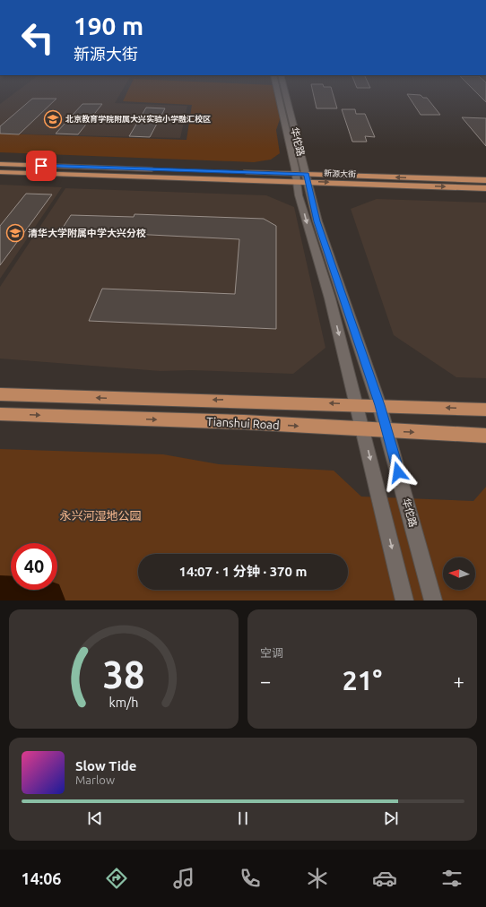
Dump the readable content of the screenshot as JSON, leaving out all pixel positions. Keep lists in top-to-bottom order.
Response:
{
  "streets": {
    "main road": ["新源大街", "Tianshui Road"],
    "street": ["华佗路"]
  },
  "crossings": [
    ["华佗路", "新源大街"],
    ["华佗路", "Tianshui Road"]
  ],
  "parks": ["永兴河湿地公园"],
  "places": {
    "school or university": ["北京教育学院附属大兴实验小学融汇校区", "清华大学附属中学大兴分校"]
  },
  "north": "left",
  "page": {
    "turn": ["190 m", "新源大街"],
    "limit": "40",
    "trip": "14:07 · 1 分钟 · 370 m",
    "tile": "空调",
    "heat": ["−", "21°", "+"],
    "song": ["Slow Tide", "Marlow"],
    "tabs": "14:06",
    "gauge": ["38", "km/h"]
  }
}
